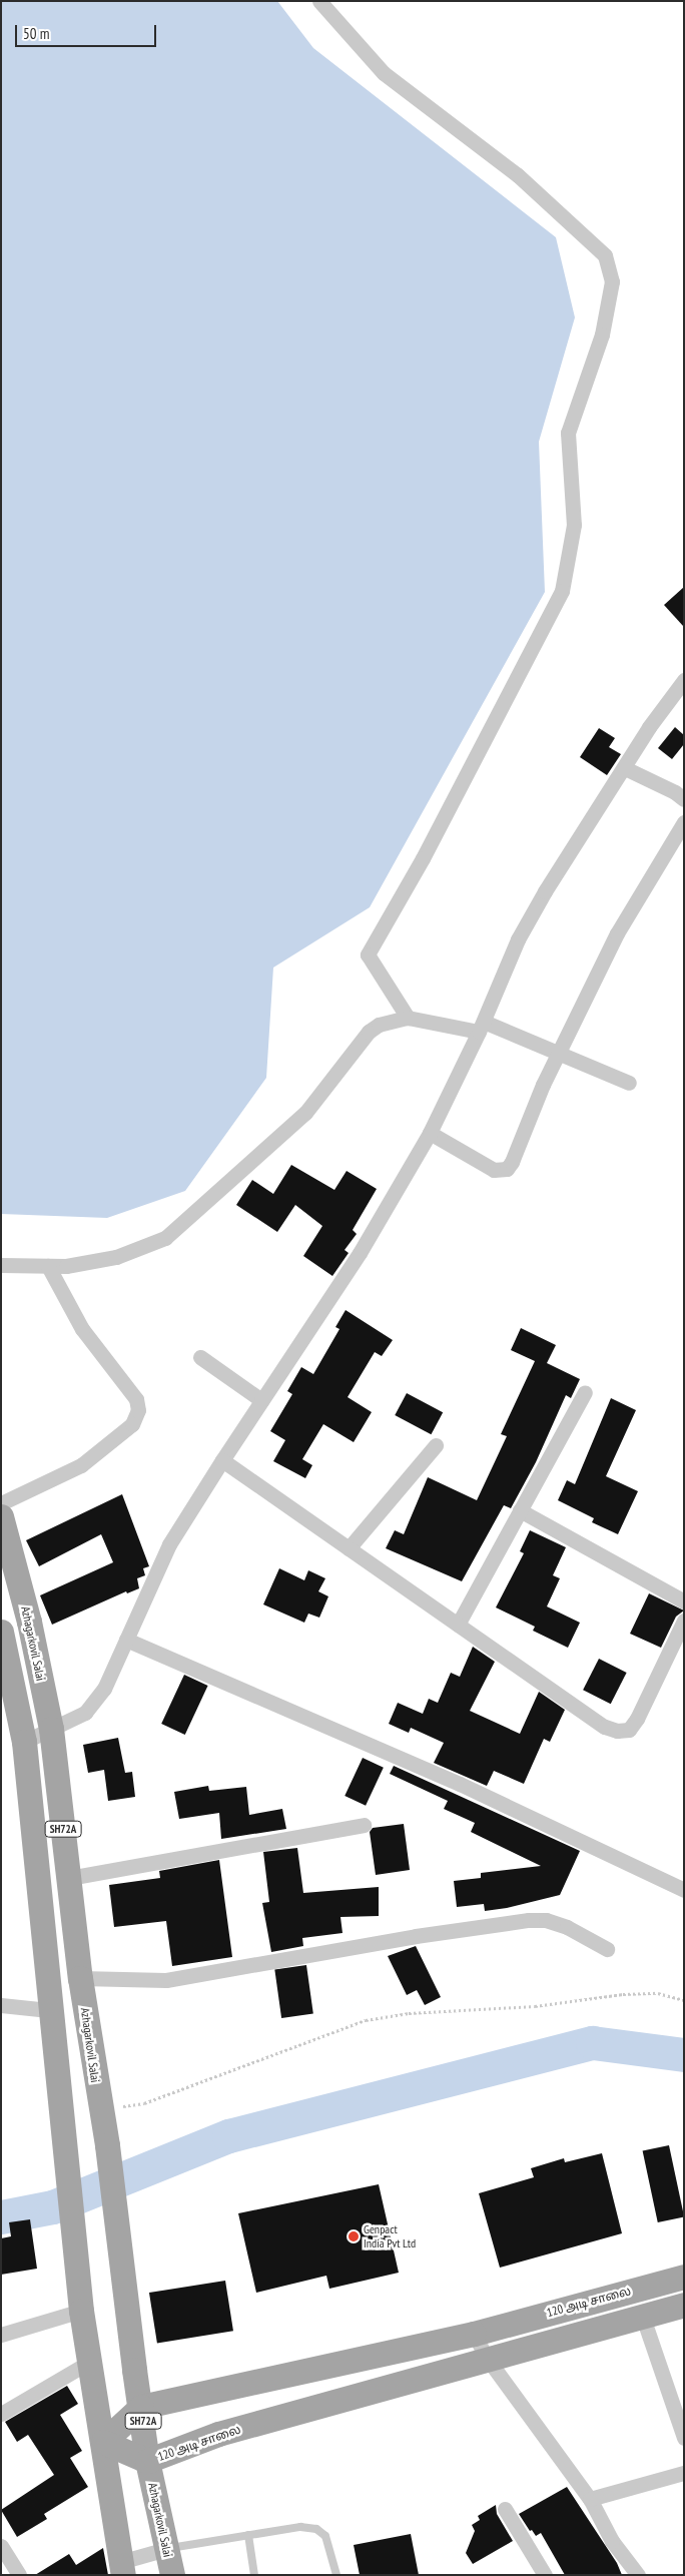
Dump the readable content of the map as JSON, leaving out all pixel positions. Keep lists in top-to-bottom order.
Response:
{
  "streets": {
    "main road": ["Azhagarkovil Salai", "SH72A", "120 அடி சாலை"]
  },
  "crossings": [
    ["Azhagarkovil Salai", "120 அடி சாலை"],
    ["SH72A", "120 அடி சாலை"]
  ],
  "places": ["Genpact India Pvt Ltd"],
  "scale_bar": "50 m"
}
